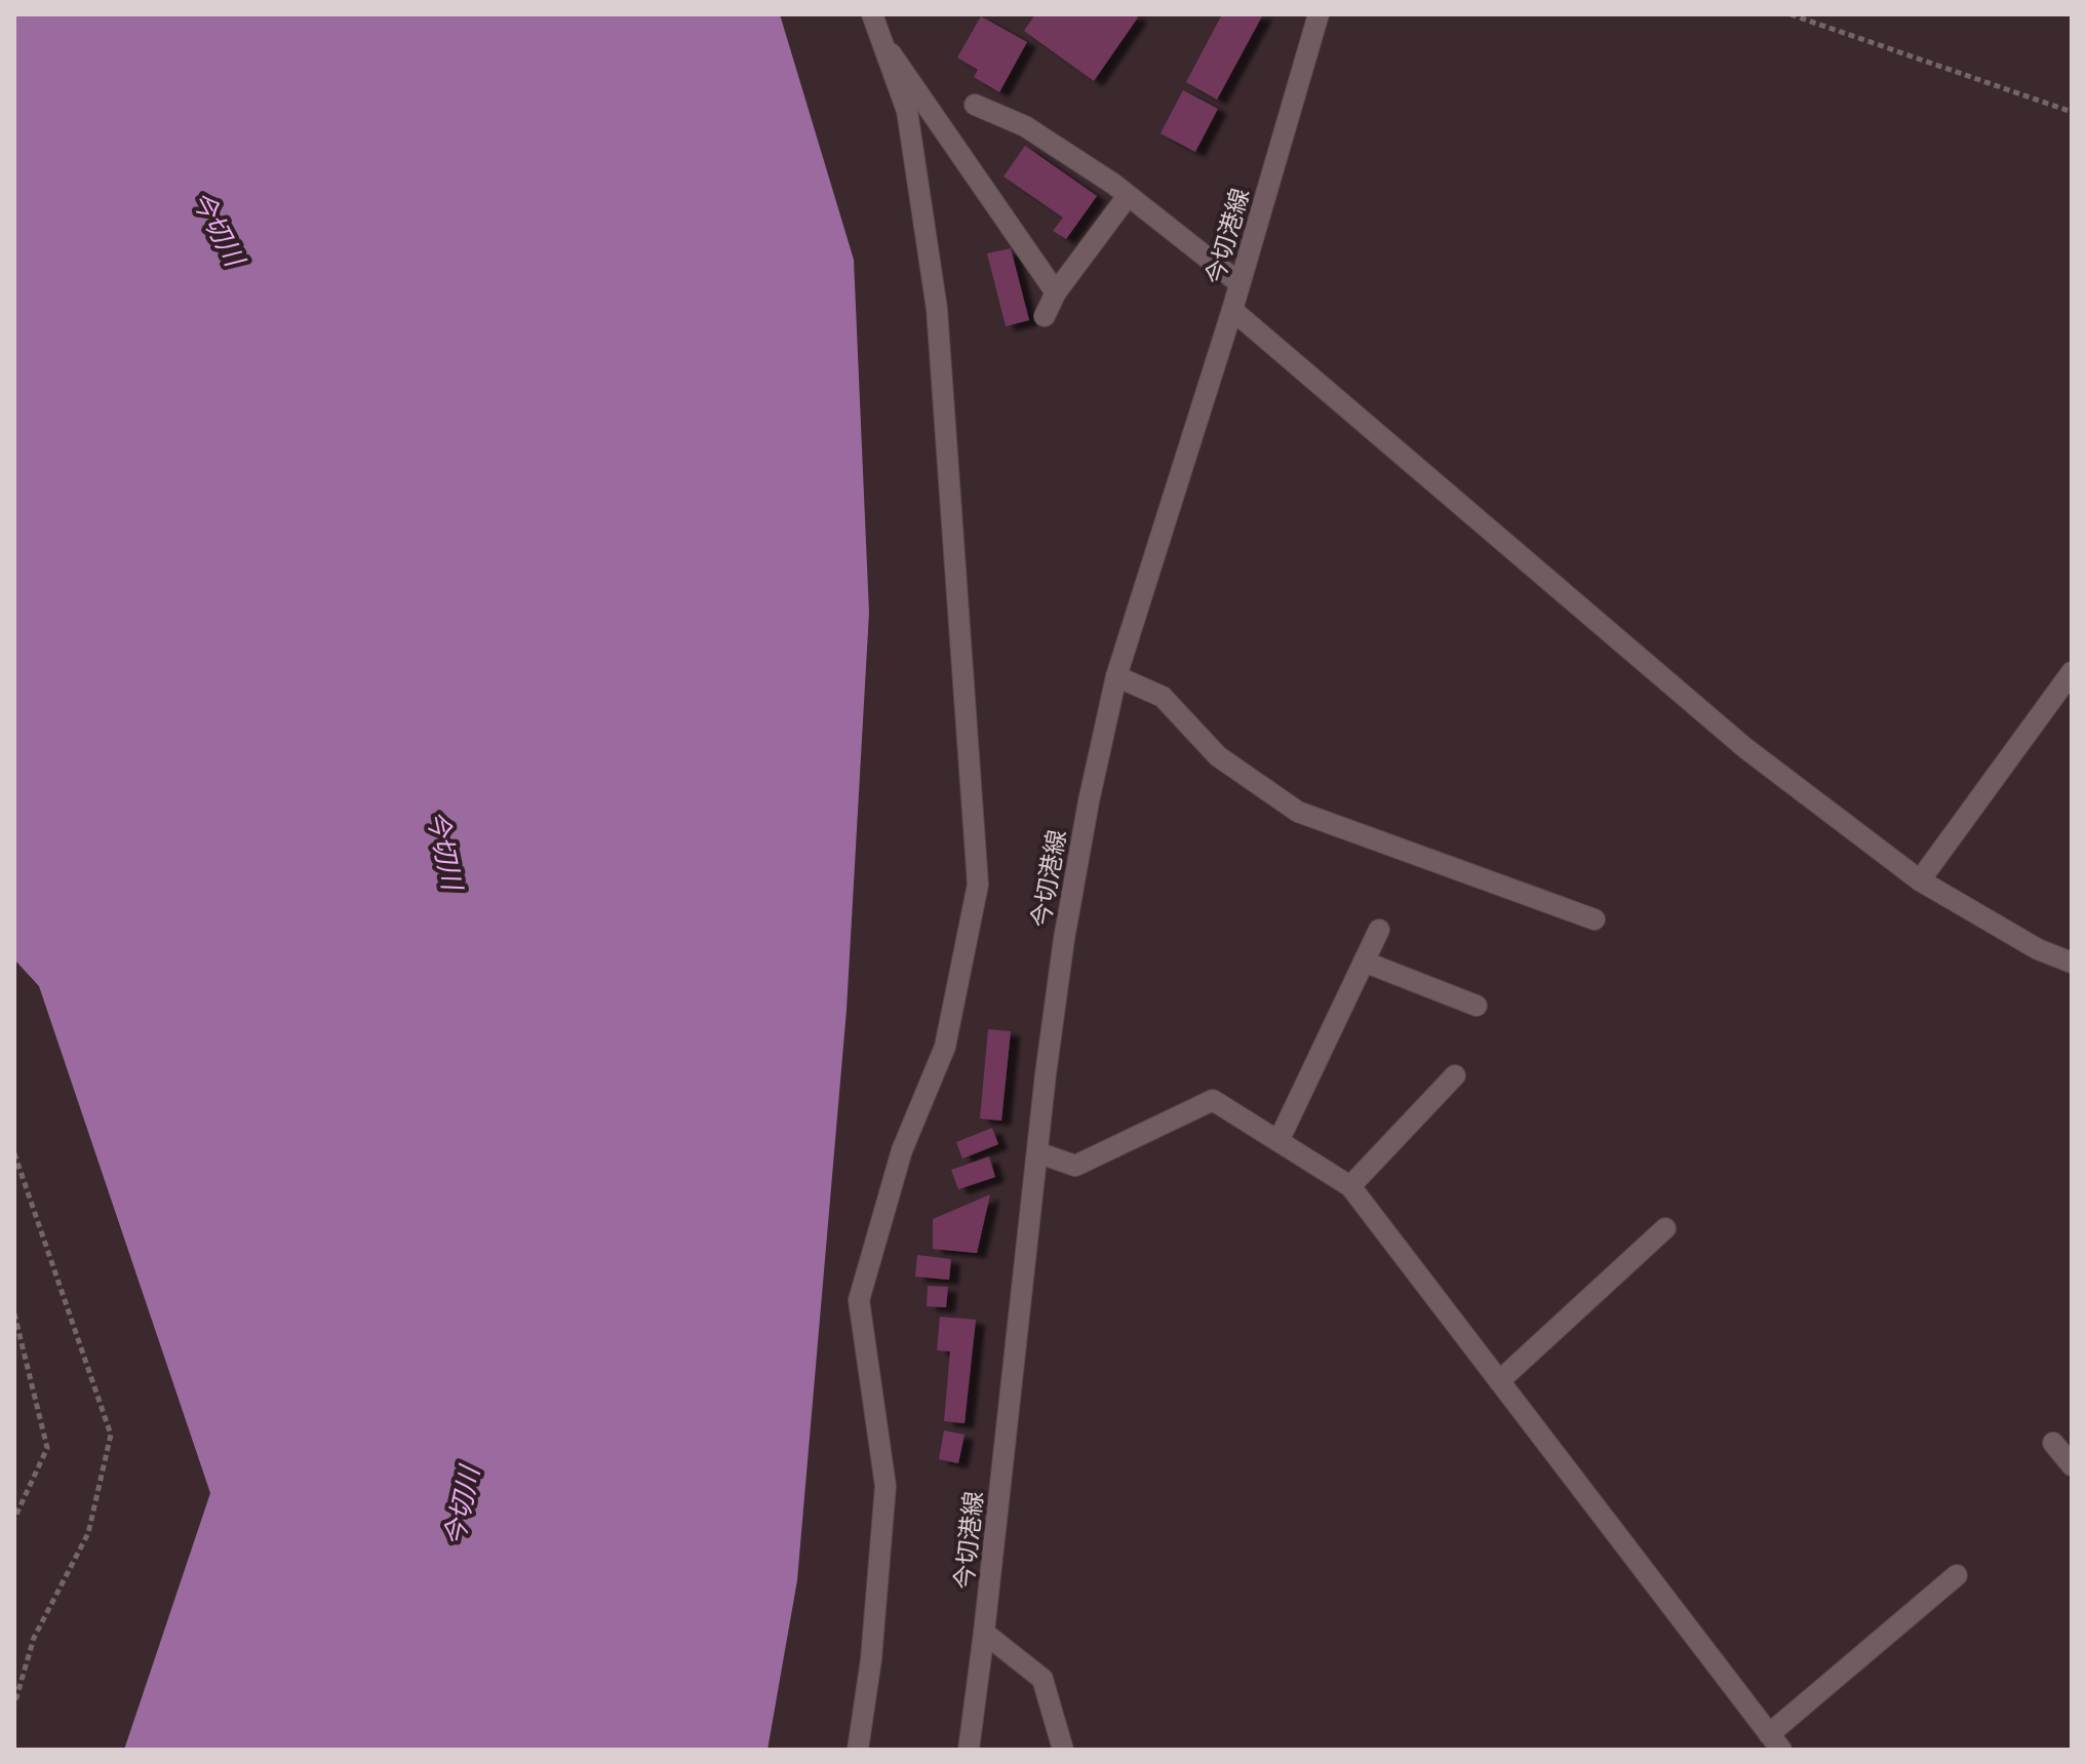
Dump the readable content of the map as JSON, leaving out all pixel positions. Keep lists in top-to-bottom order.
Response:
{
  "streets": {
    "street": ["今切港線"]
  },
  "water": ["今切川"]
}
